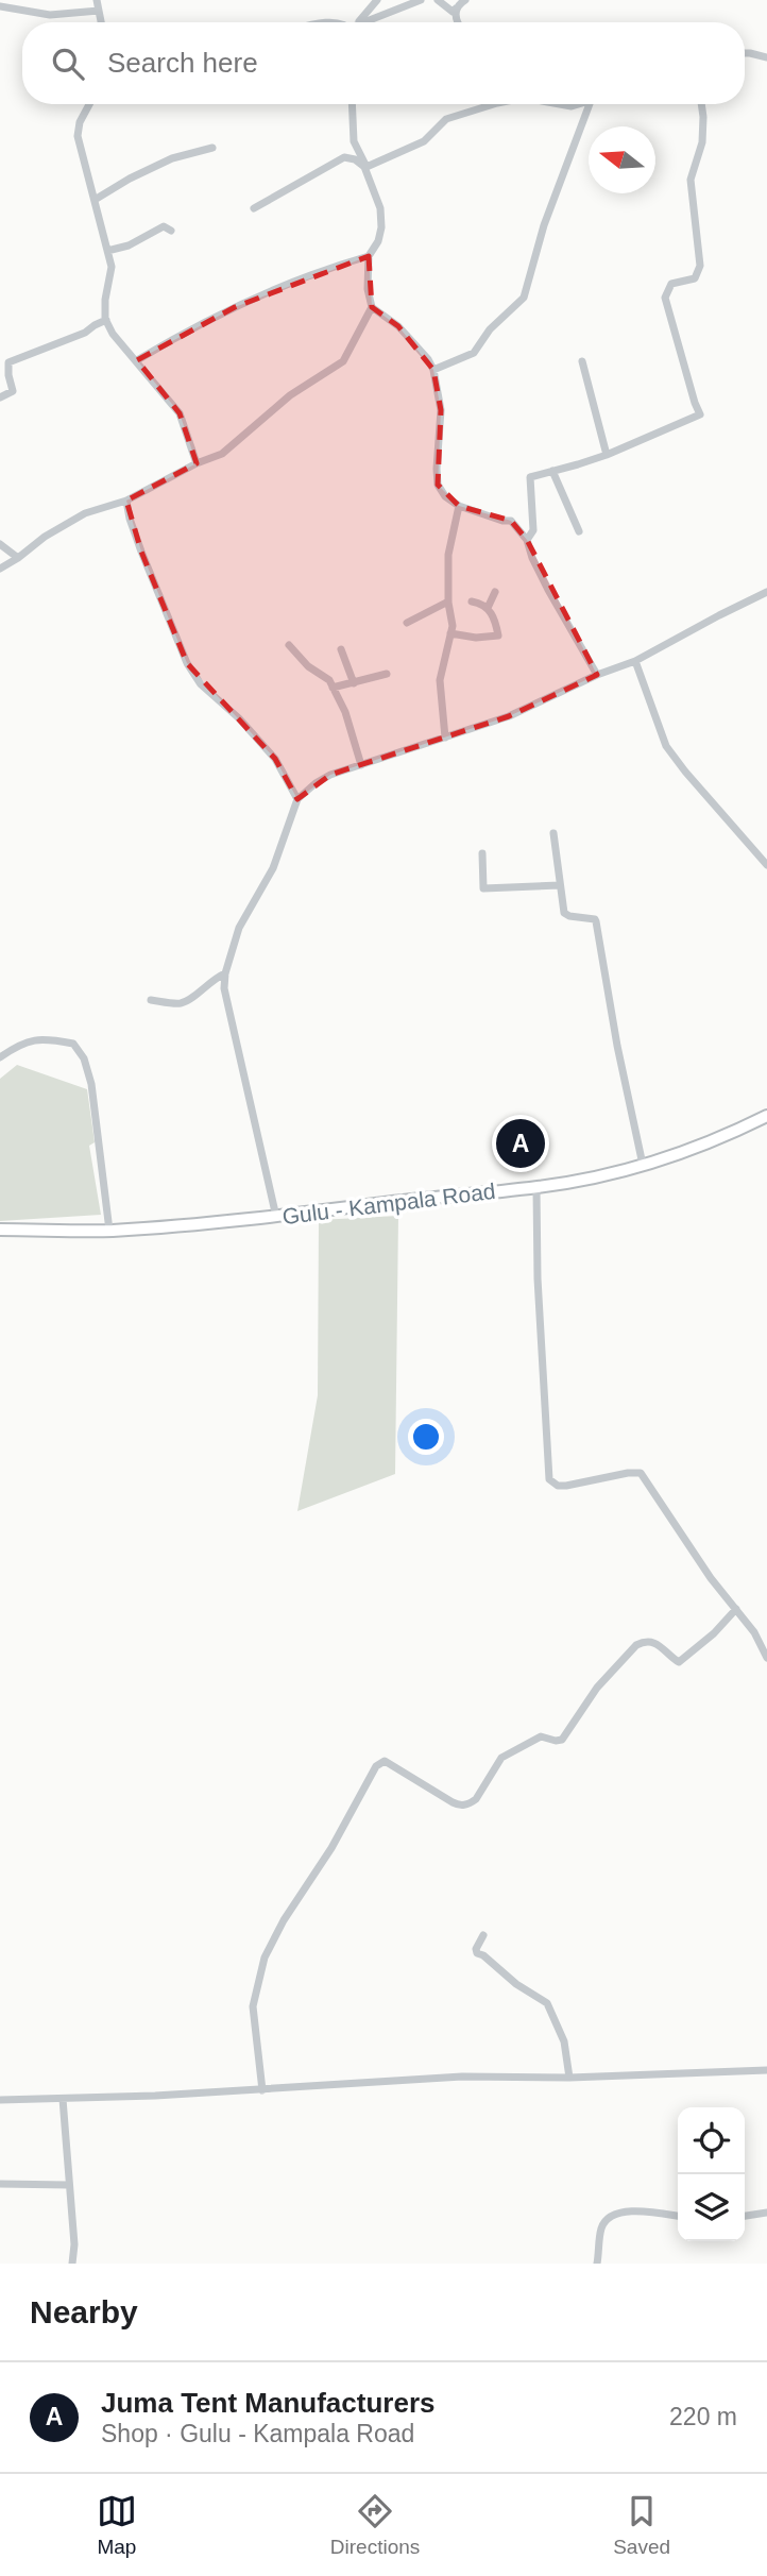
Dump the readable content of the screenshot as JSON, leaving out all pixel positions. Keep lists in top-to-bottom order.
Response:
{
  "streets": {
    "main road": ["Gulu - Kampala Road"]
  },
  "north": "left",
  "page": {
    "search": "Search here",
    "pins": "A",
    "heading": "Nearby",
    "list": [
      {
        "mark": "A",
        "name": "Juma Tent Manufacturers",
        "note": "Shop · Gulu - Kampala Road",
        "value": "220 m"
      }
    ],
    "nav": ["Map", "Directions", "Saved"]
  }
}
